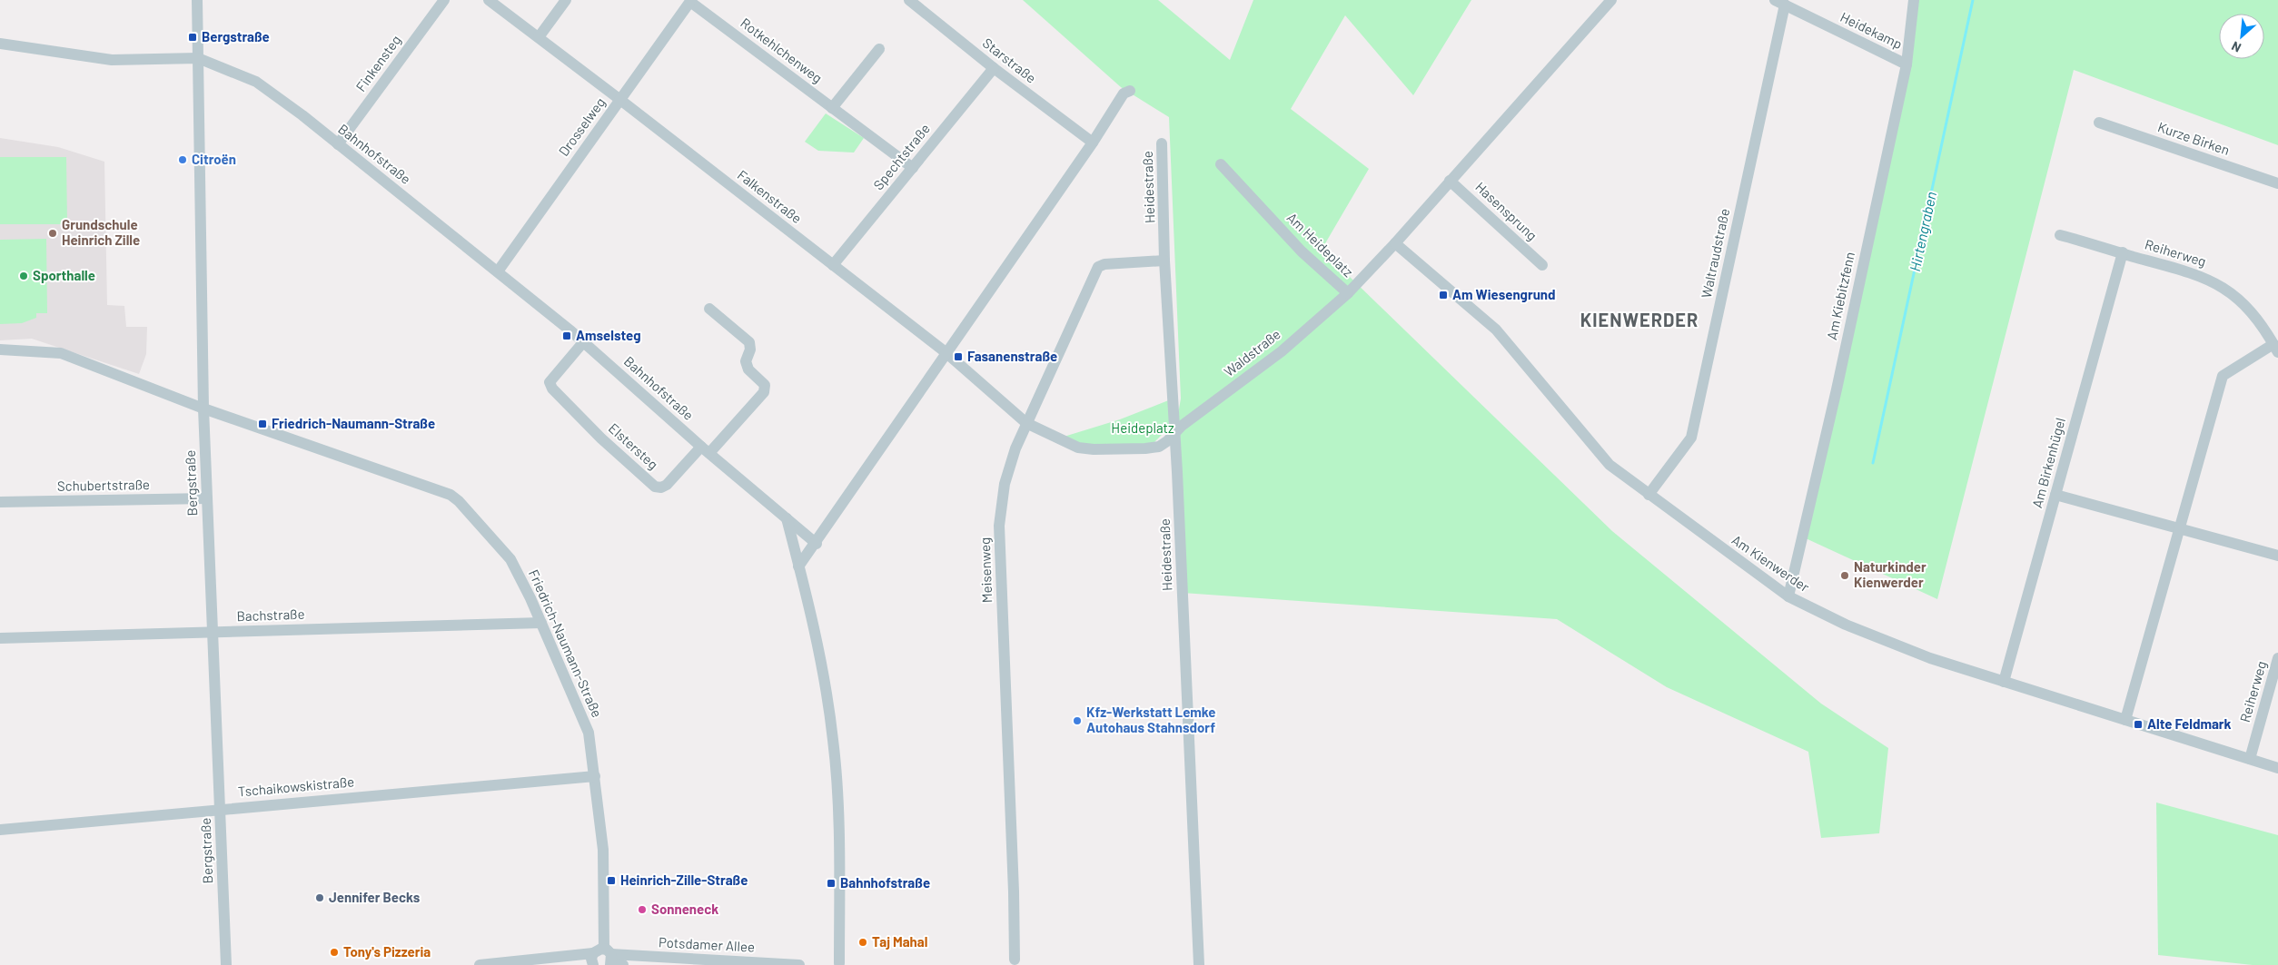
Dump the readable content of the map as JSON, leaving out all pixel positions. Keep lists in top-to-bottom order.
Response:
{
  "streets": {
    "street": [
      "Heidekamp",
      "Rotkehlchenweg",
      "Starstraße",
      "Finkensteg",
      "Drosselweg",
      "Kurze Birken",
      "Bahnhofstraße",
      "Spechtstraße",
      "Heidestraße",
      "Falkenstraße",
      "Hasensprung",
      "Am Heideplatz",
      "Waltraudstraße",
      "Reiherweg",
      "Am Kiebitzfenn",
      "Waldstraße",
      "Elstersteg",
      "Am Birkenhügel",
      "Bergstraße",
      "Schubertstraße",
      "Am Kienwerder",
      "Meisenweg",
      "Bachstraße",
      "Friedrich-Naumann-Straße",
      "Tschaikowskistraße",
      "Potsdamer Allee"
    ]
  },
  "crossings": [
    ["Heidekamp", "Waltraudstraße"],
    ["Heidekamp", "Am Kiebitzfenn"],
    ["Rotkehlchenweg", "Drosselweg"],
    ["Rotkehlchenweg", "Spechtstraße"],
    ["Starstraße", "Spechtstraße"],
    ["Finkensteg", "Bahnhofstraße"],
    ["Drosselweg", "Bahnhofstraße"],
    ["Drosselweg", "Falkenstraße"],
    ["Bahnhofstraße", "Elstersteg"],
    ["Bahnhofstraße", "Bergstraße"],
    ["Spechtstraße", "Falkenstraße"],
    ["Heidestraße", "Waldstraße"],
    ["Heidestraße", "Meisenweg"],
    ["Falkenstraße", "Meisenweg"],
    ["Am Heideplatz", "Waldstraße"],
    ["Waltraudstraße", "Am Kienwerder"],
    ["Reiherweg", "Am Birkenhügel"],
    ["Reiherweg", "Am Kienwerder"],
    ["Am Kiebitzfenn", "Am Kienwerder"],
    ["Am Birkenhügel", "Am Kienwerder"],
    ["Bergstraße", "Schubertstraße"],
    ["Bergstraße", "Bachstraße"],
    ["Bergstraße", "Friedrich-Naumann-Straße"],
    ["Bergstraße", "Tschaikowskistraße"],
    ["Bachstraße", "Friedrich-Naumann-Straße"],
    ["Friedrich-Naumann-Straße", "Tschaikowskistraße"],
    ["Friedrich-Naumann-Straße", "Potsdamer Allee"]
  ],
  "districts": ["KIENWERDER"],
  "water": ["Hirtengraben"],
  "parks": ["Heideplatz"],
  "places": {
    "transit": [
      "Bergstraße",
      "Am Wiesengrund",
      "Amselsteg",
      "Fasanenstraße",
      "Friedrich-Naumann-Straße",
      "Alte Feldmark",
      "Heinrich-Zille-Straße",
      "Bahnhofstraße"
    ],
    "other": [
      "Citroën",
      "Grundschule Heinrich Zille",
      "Sporthalle",
      "Naturkinder Kienwerder",
      "Kfz-Werkstatt Lemke Autohaus Stahnsdorf",
      "Jennifer Becks",
      "Sonneneck",
      "Taj Mahal",
      "Tony's Pizzeria"
    ]
  },
  "north": "bottom left"
}
